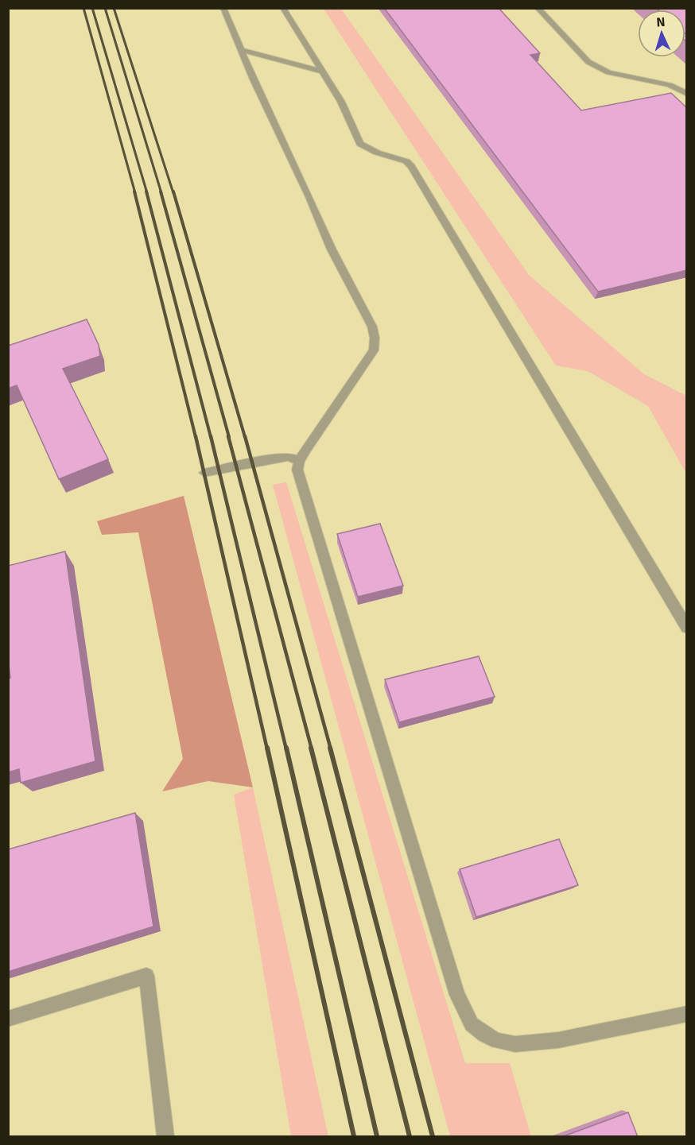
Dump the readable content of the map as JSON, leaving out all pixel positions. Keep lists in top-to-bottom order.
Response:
{
  "north": "top"
}
